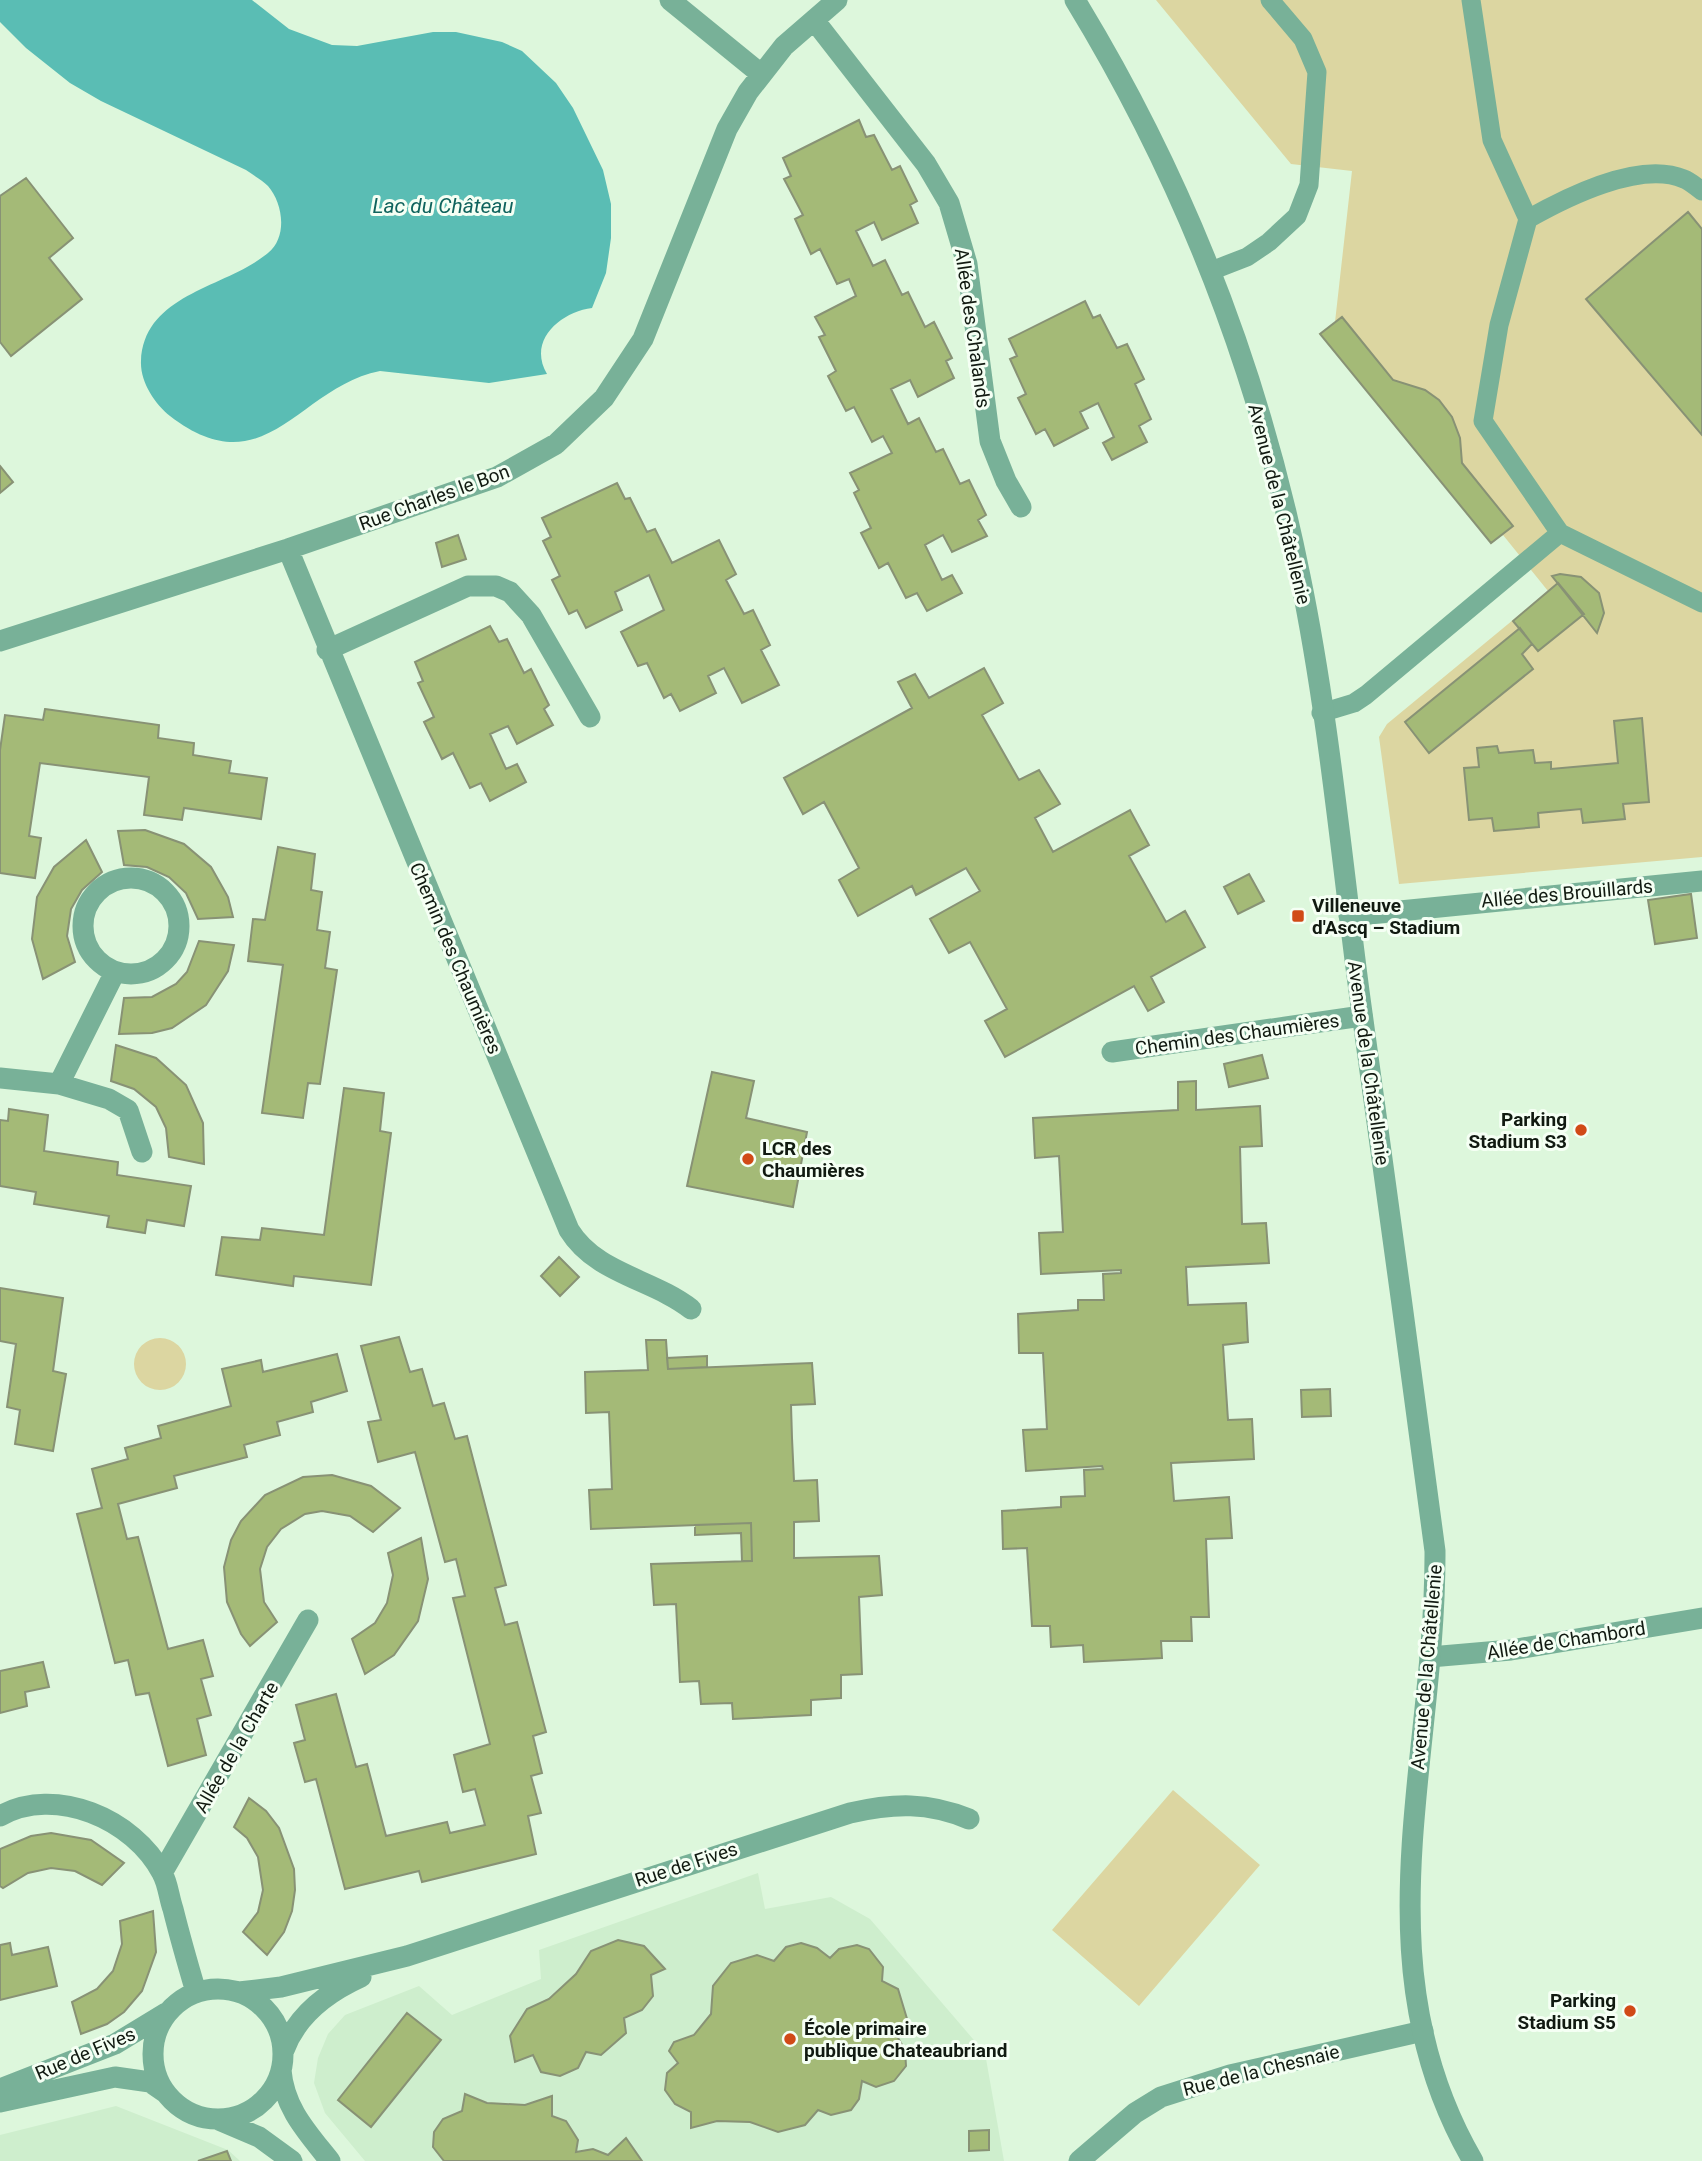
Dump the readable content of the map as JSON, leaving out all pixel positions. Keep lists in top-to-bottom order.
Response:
{
  "streets": {
    "street": [
      "Allée des Chalands",
      "Rue Charles le Bon",
      "Avenue de la Châtellenie",
      "Allée des Brouillards",
      "Chemin des Chaumières",
      "Allée de Chambord",
      "Allée de la Charte",
      "Rue de Fives",
      "Rue de la Chesnaie"
    ]
  },
  "crossings": [
    ["Allée des Chalands", "Rue Charles le Bon"],
    ["Rue Charles le Bon", "Chemin des Chaumières"],
    ["Avenue de la Châtellenie", "Allée des Brouillards"],
    ["Avenue de la Châtellenie", "Chemin des Chaumières"],
    ["Avenue de la Châtellenie", "Allée de Chambord"],
    ["Avenue de la Châtellenie", "Rue de la Chesnaie"]
  ],
  "water": ["Lac du Château"],
  "places": {
    "transit": ["Villeneuve d'Ascq – Stadium"],
    "other": [
      "Parking Stadium S3",
      "LCR des Chaumières",
      "Parking Stadium S5",
      "École primaire publique Chateaubriand"
    ]
  }
}
